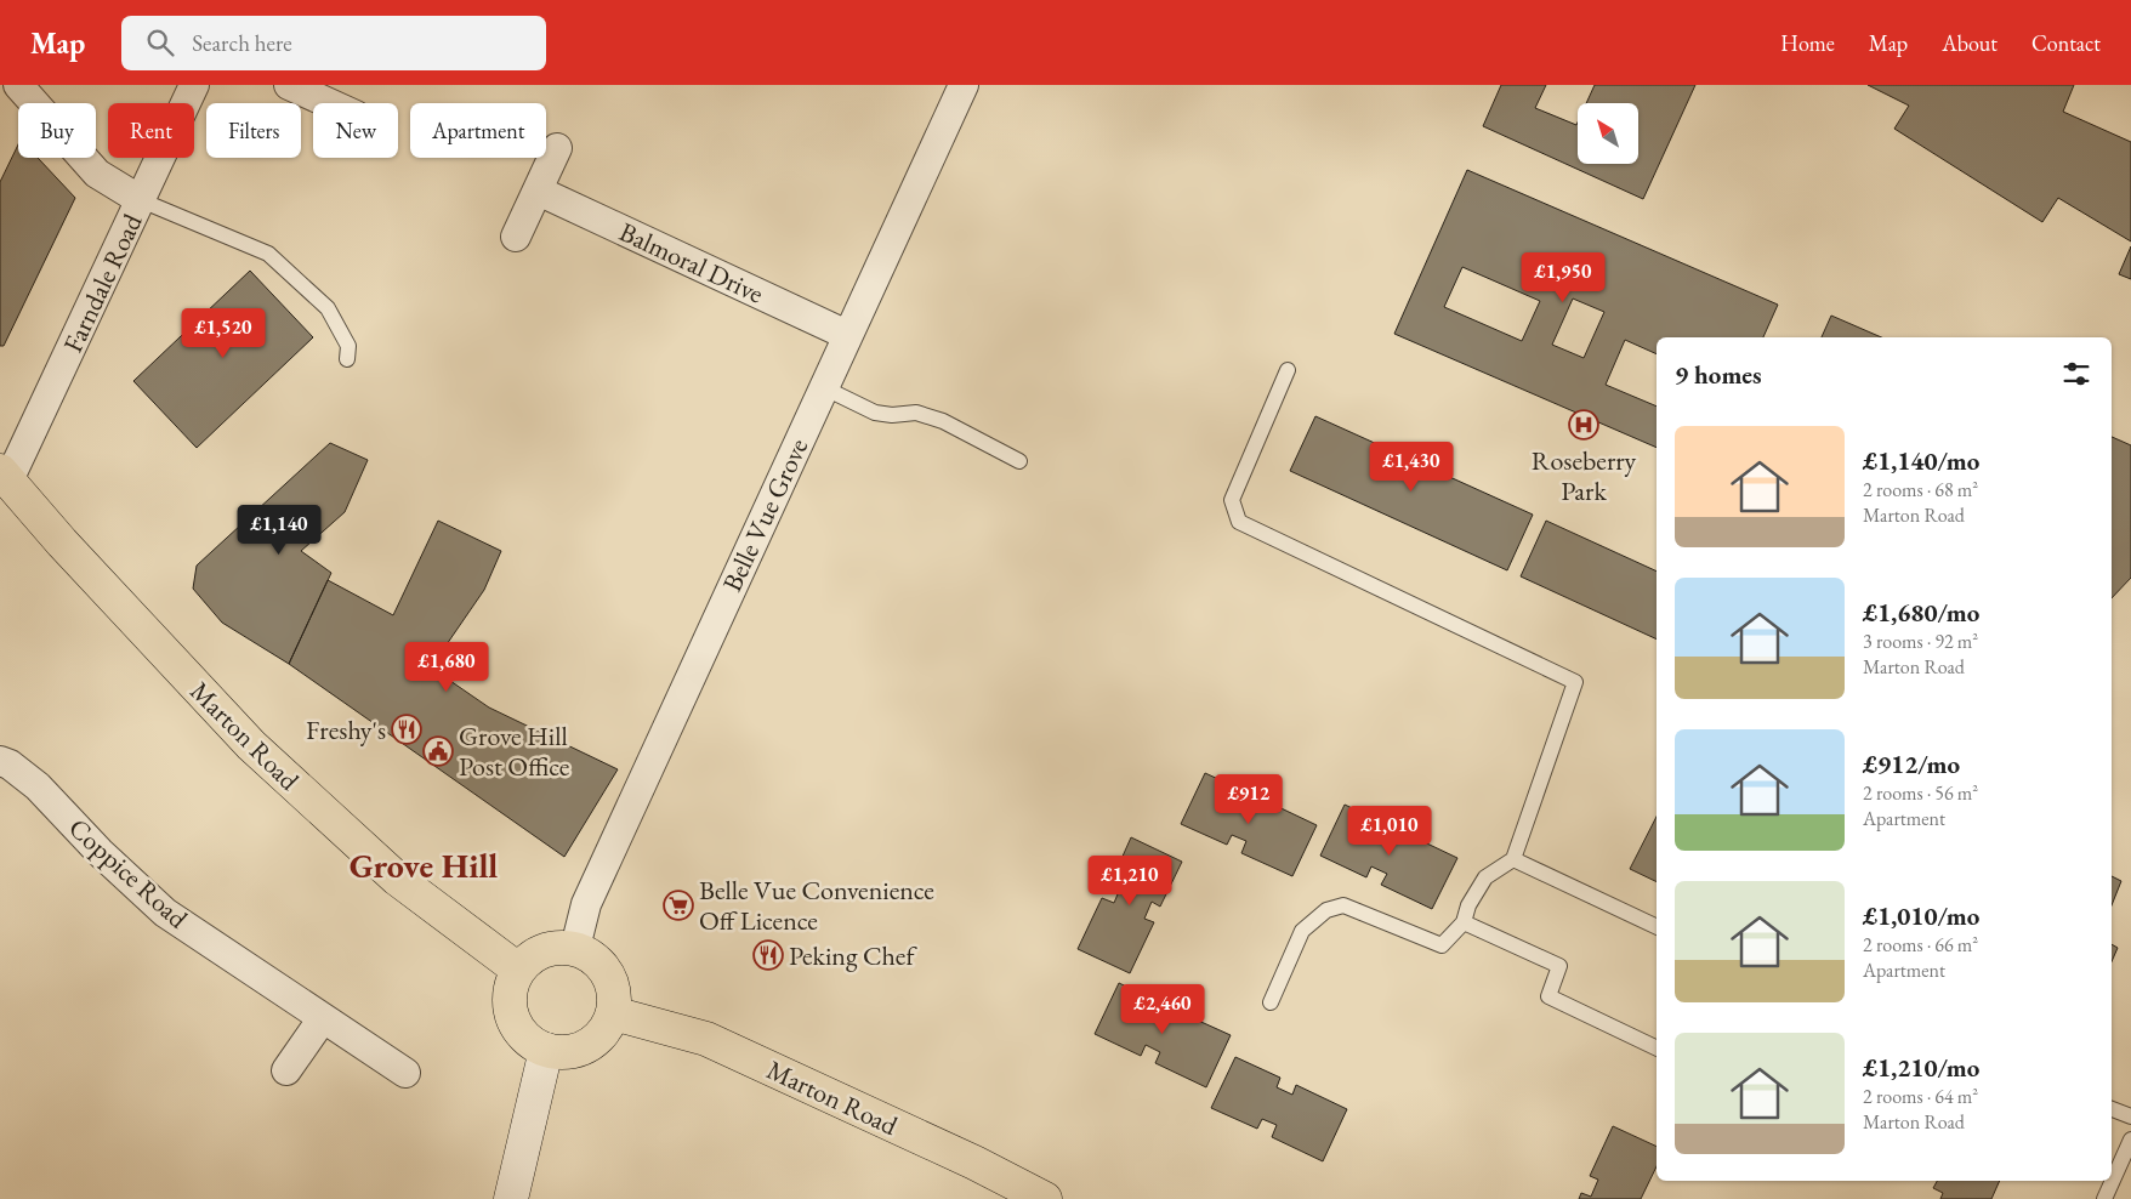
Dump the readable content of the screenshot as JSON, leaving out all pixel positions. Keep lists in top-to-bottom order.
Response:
{
  "streets": {
    "main road": ["Marton Road"],
    "street": [
      "Balmoral Drive",
      "Farndale Road",
      "Belle Vue Grove",
      "Coppice Road"
    ]
  },
  "crossings": [
    ["Balmoral Drive", "Belle Vue Grove"],
    ["Farndale Road", "Marton Road"],
    ["Belle Vue Grove", "Marton Road"]
  ],
  "districts": ["Grove Hill"],
  "places": {
    "hospital": ["Roseberry Park"],
    "restaurant": ["Freshy's", "Peking Chef"],
    "public building": ["Grove Hill Post Office"],
    "supermarket": ["Belle Vue Convenience Off Licence"]
  },
  "north": "top left",
  "page": {
    "header": "Map",
    "search": "Search here",
    "nav": [
      "Home",
      "Map",
      "About",
      "Contact"
    ],
    "chip": [
      "Buy",
      "Rent",
      "Filters",
      "New",
      "Apartment"
    ],
    "price": [
      "£1,950",
      "£1,520",
      "£1,430",
      "£1,140",
      "£1,680",
      "£912",
      "£1,010",
      "£1,210",
      "£2,460"
    ],
    "heading": "9 homes",
    "list": [
      {
        "name": "£1,140/mo",
        "note": "2 rooms · 68 m² · Marton Road"
      },
      {
        "name": "£1,680/mo",
        "note": "3 rooms · 92 m² · Marton Road"
      },
      {
        "name": "£912/mo",
        "note": "2 rooms · 56 m² · Apartment"
      },
      {
        "name": "£1,010/mo",
        "note": "2 rooms · 66 m² · Apartment"
      },
      {
        "name": "£1,210/mo",
        "note": "2 rooms · 64 m² · Marton Road"
      }
    ]
  }
}
